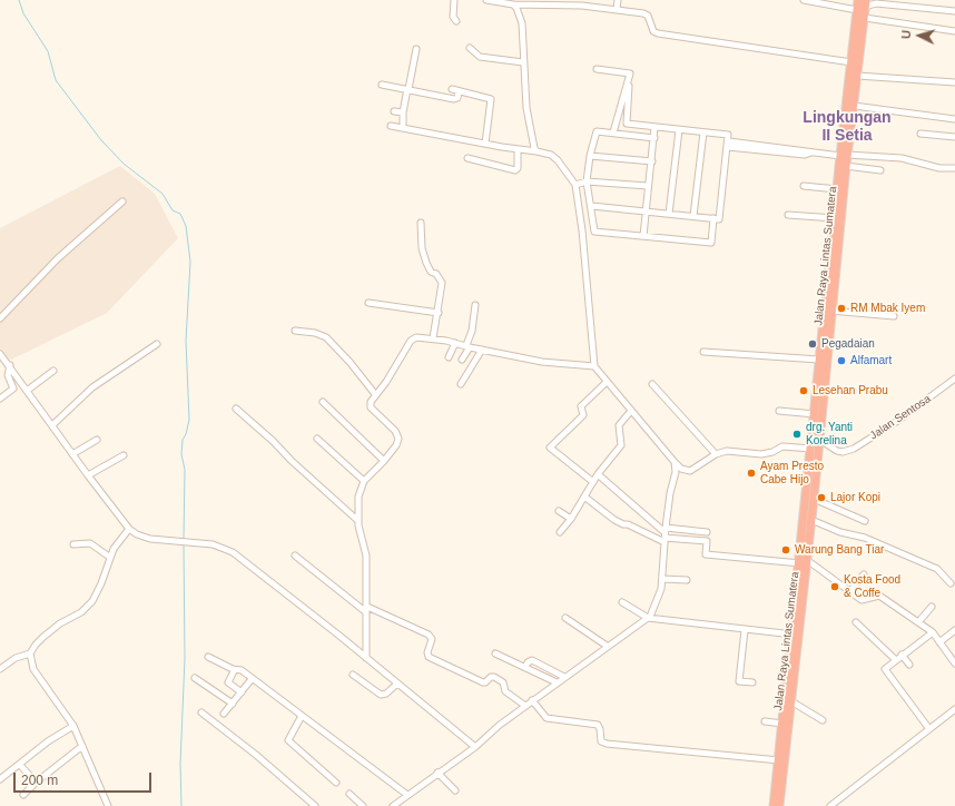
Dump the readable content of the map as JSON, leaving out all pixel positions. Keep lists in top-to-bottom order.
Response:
{
  "streets": {
    "highway": ["Jalan Raya Lintas Sumatera"],
    "street": ["Jalan Sentosa"]
  },
  "crossings": [
    ["Jalan Raya Lintas Sumatera", "Jalan Sentosa"]
  ],
  "districts": ["Lingkungan II Setia"],
  "places": [
    "RM Mbak Iyem",
    "Pegadaian",
    "Alfamart",
    "Lesehan Prabu",
    "drg. Yanti Korelina",
    "Ayam Presto Cabe Hijo",
    "Lajor Kopi",
    "Warung Bang Tiar",
    "Kosta Food & Coffe"
  ],
  "scale_bar": "200 m",
  "north": "left"
}
